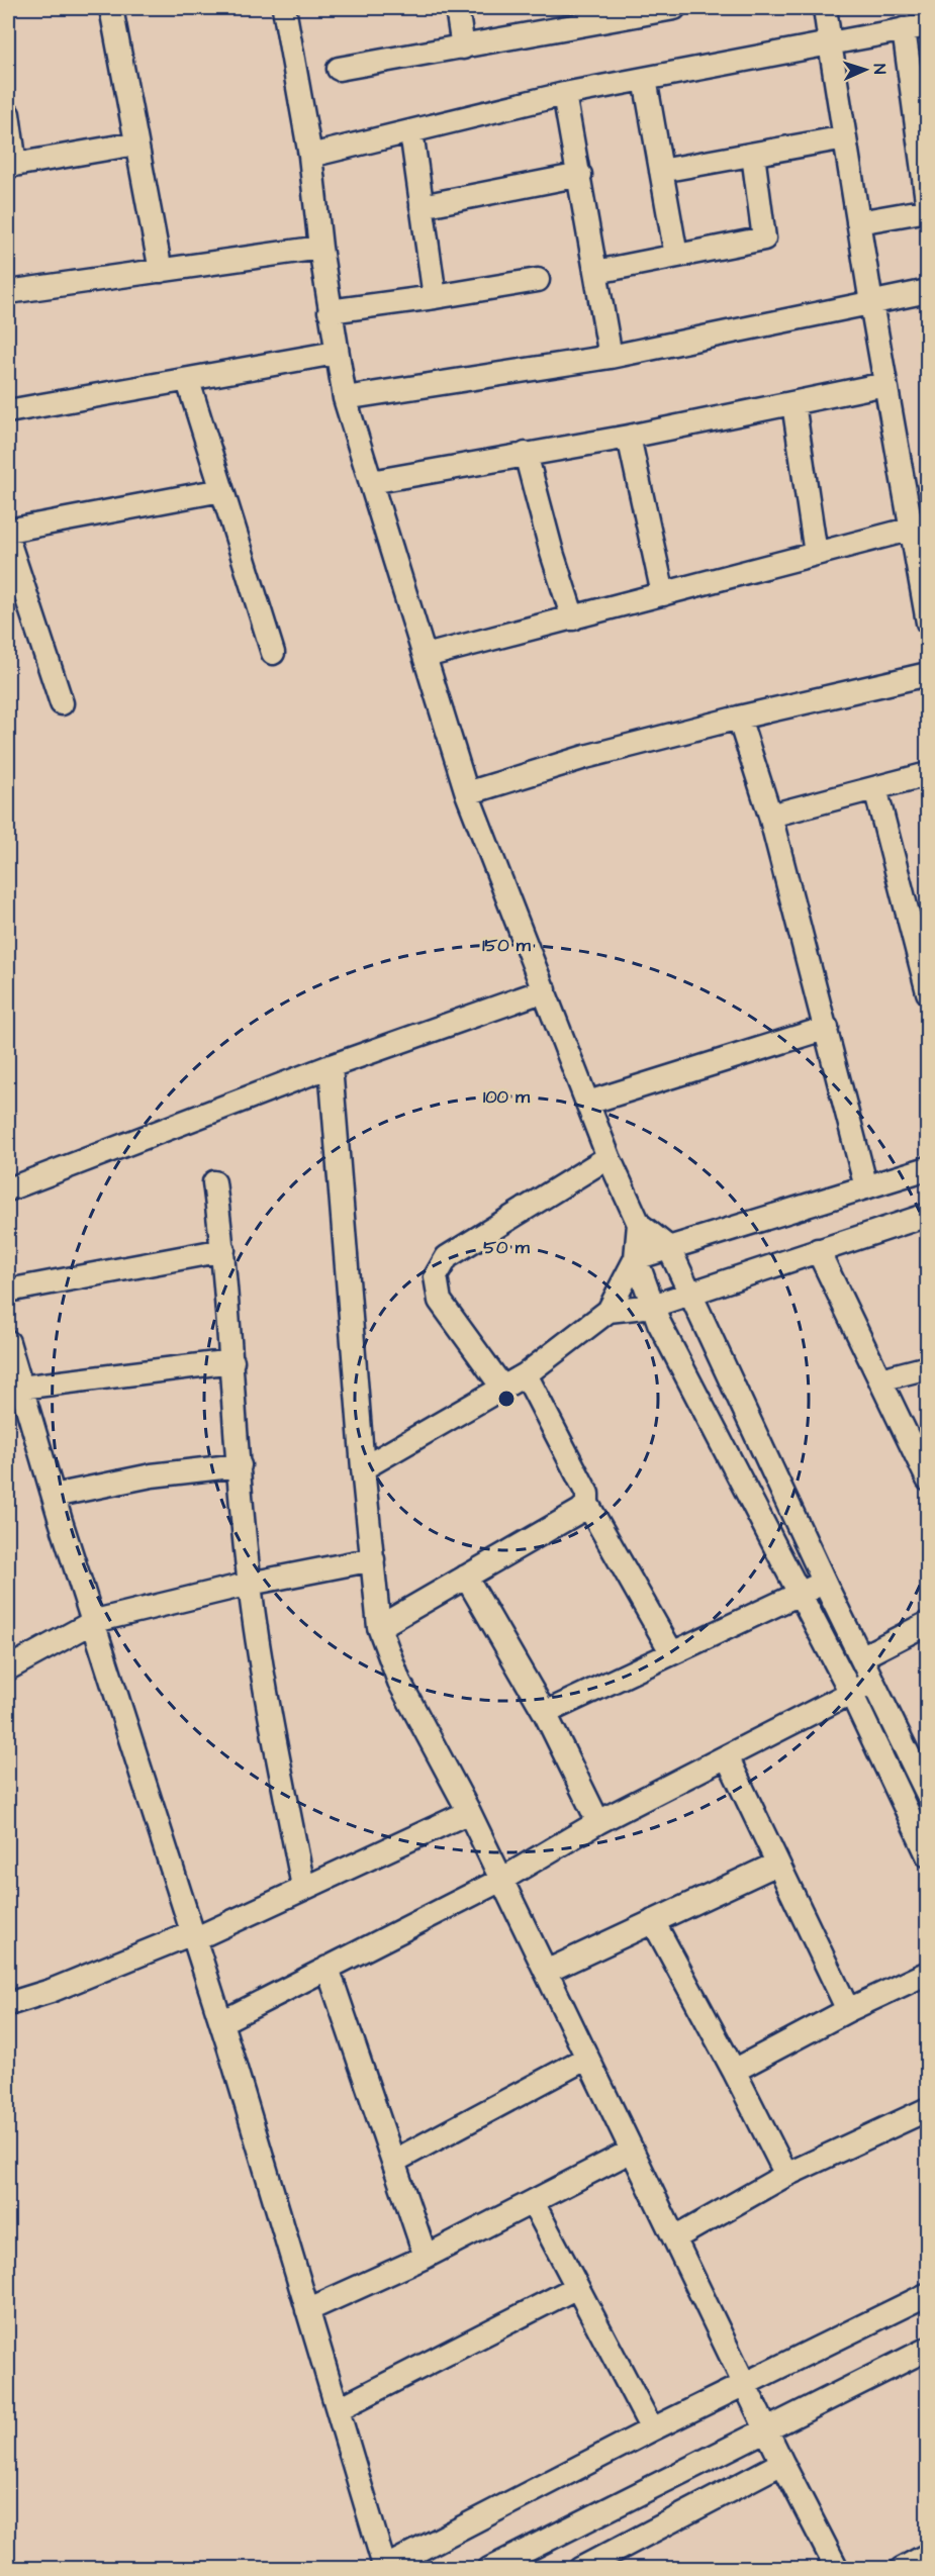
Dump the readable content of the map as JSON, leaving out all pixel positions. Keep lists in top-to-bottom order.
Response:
{
  "north": "right",
  "rings": ["150 m", "100 m", "50 m"]
}
